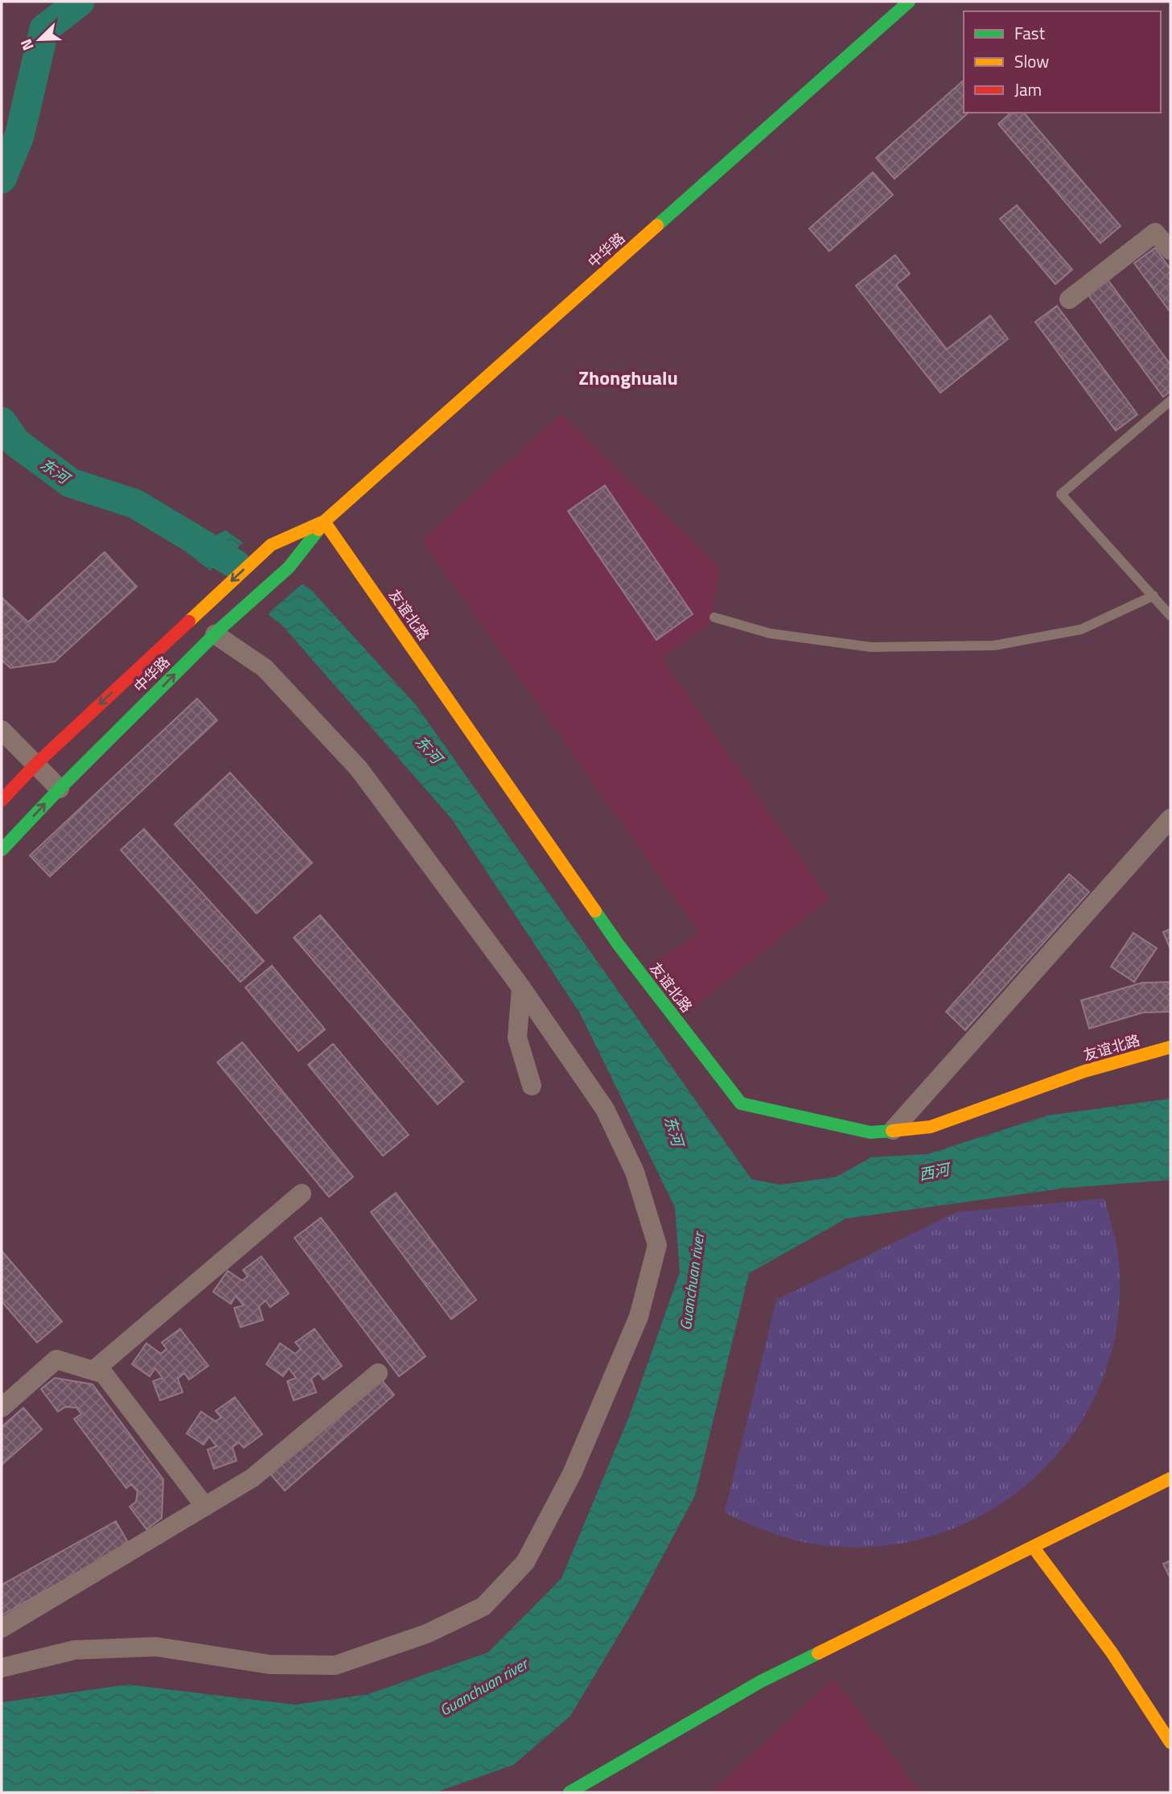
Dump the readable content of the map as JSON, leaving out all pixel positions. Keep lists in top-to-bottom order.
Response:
{
  "streets": {
    "street": ["中华路", "友谊北路"]
  },
  "crossings": [
    ["中华路", "友谊北路"]
  ],
  "districts": ["Zhonghualu"],
  "water": ["东河", "西河", "Guanchuan river"],
  "legend": ["Fast", "Slow", "Jam"],
  "north": "bottom left"
}
